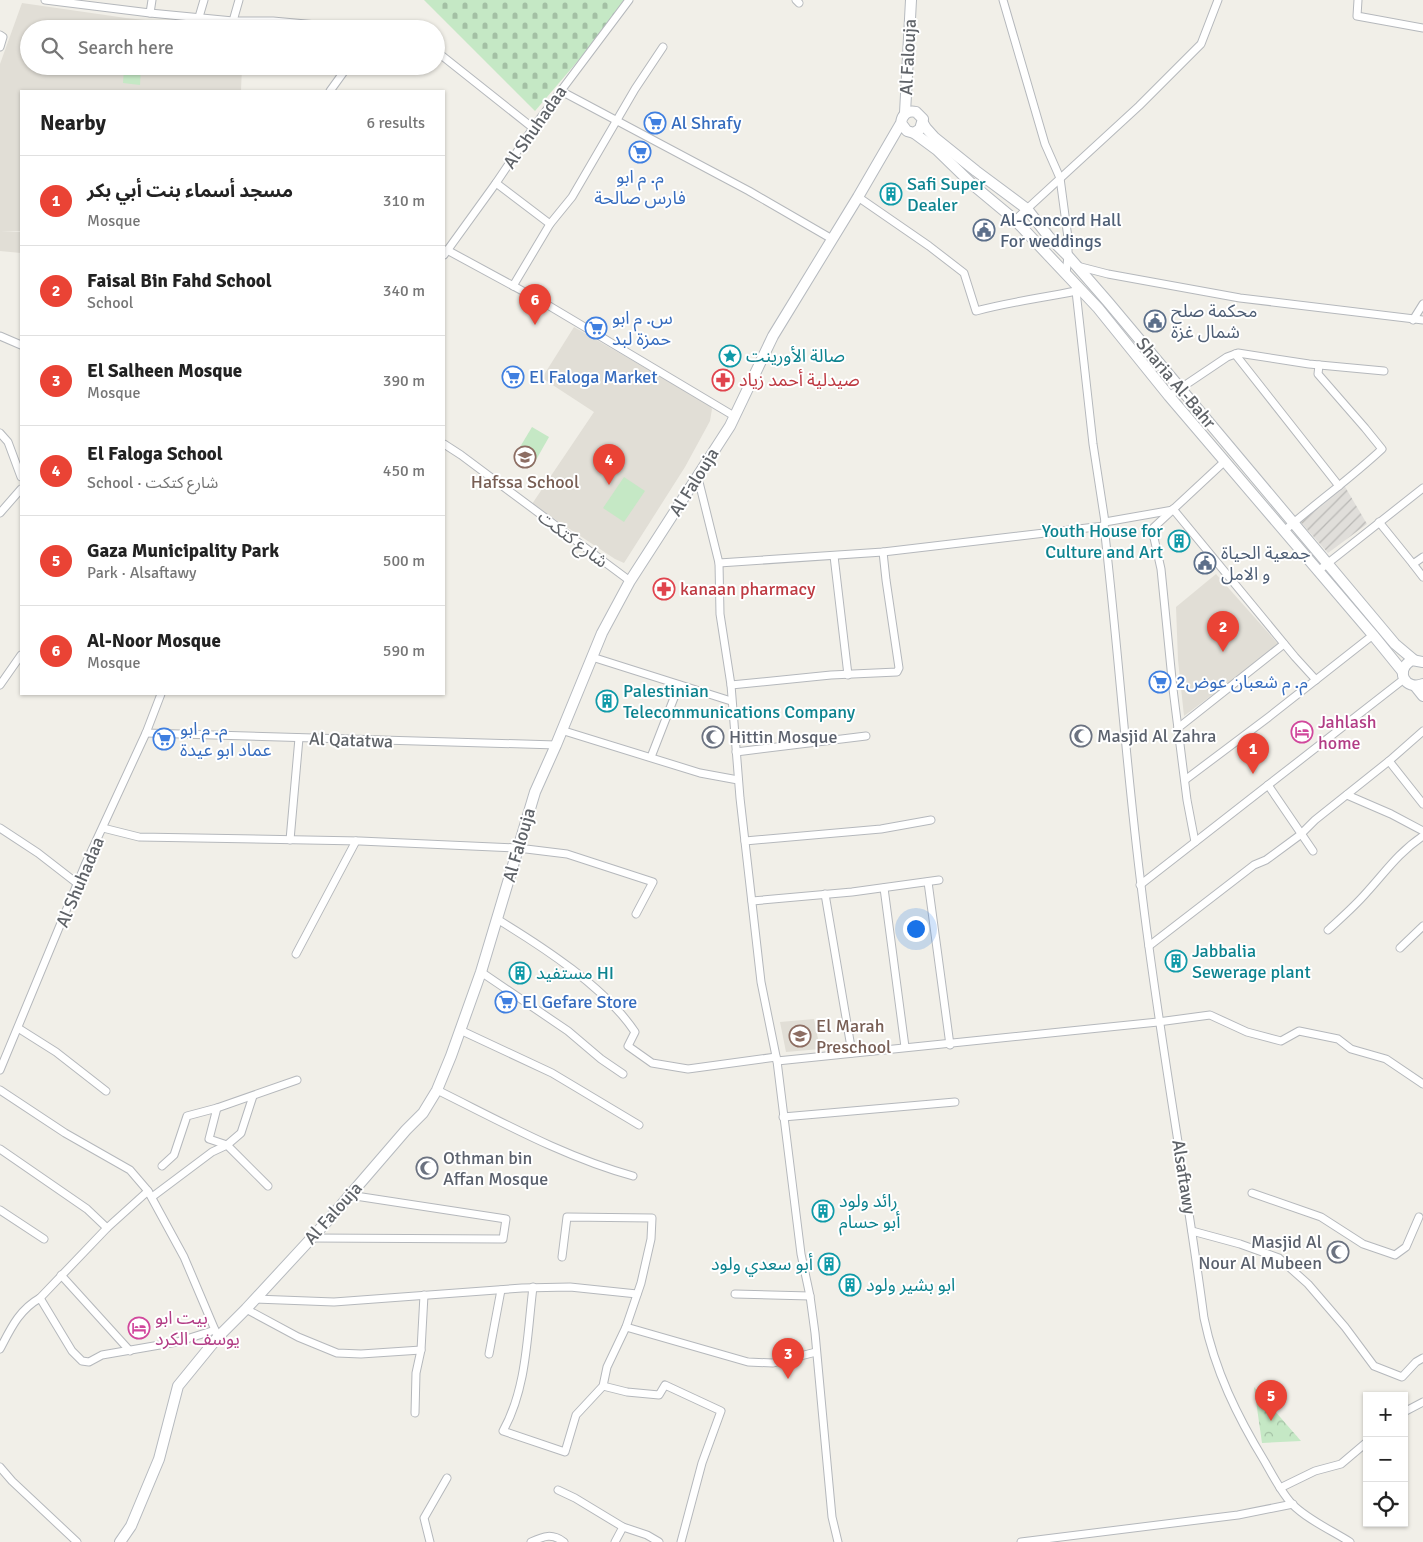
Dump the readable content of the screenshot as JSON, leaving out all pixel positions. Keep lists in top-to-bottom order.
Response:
{
  "streets": {
    "main road": ["Al Falouja", "Sharia Al-Bahr"],
    "street": [
      "Al Shuhadaa",
      "شارع كتكت",
      "Al Qatatwa",
      "Alsaftawy"
    ]
  },
  "crossings": [
    ["Al Falouja", "Sharia Al-Bahr"],
    ["Al Falouja", "شارع كتكت"],
    ["Al Falouja", "Al Qatatwa"],
    ["Al Shuhadaa", "Al Qatatwa"],
    ["Sharia Al-Bahr", "Alsaftawy"]
  ],
  "places": {
    "supermarket": [
      "Al Shrafy",
      "م. م ابو فارس صالحة",
      "س. م ابو حمزة لبد",
      "El Faloga Market",
      "م. م شعبان عوض2",
      "م. م ابو عماد ابو عيدة",
      "El Gefare Store"
    ],
    "building": [
      "Safi Super Dealer",
      "Youth House for Culture and Art",
      "Palestinian Telecommunications Company",
      "Jabbalia Sewerage plant",
      "مستفيد HI",
      "رائد ولود أبو حسام",
      "أبو سعدي ولود",
      "ابو بشير ولود"
    ],
    "public building": ["Al-Concord Hall For weddings", "محكمة صلح شمال غزة", "جمعية الحياة و الامل"],
    "place": ["صالة الأورينت"],
    "pharmacy": ["صيدلية أحمد زياد", "kanaan pharmacy"],
    "school or university": ["Hafssa School", "El Marah Preschool"],
    "hotel": ["Jahlash home", "بيت ابو يوسف الكرد"],
    "mosque": [
      "Masjid Al Zahra",
      "Hittin Mosque",
      "Othman bin Affan Mosque",
      "Masjid Al Nour Al Mubeen"
    ]
  },
  "page": {
    "search": "Search here",
    "heading": ["Nearby", "6 results"],
    "list": [
      {
        "mark": "1",
        "name": "مسجد أسماء بنت أبي بكر",
        "note": "Mosque",
        "value": "310 m"
      },
      {
        "mark": "2",
        "name": "Faisal Bin Fahd School",
        "note": "School",
        "value": "340 m"
      },
      {
        "mark": "3",
        "name": "El Salheen Mosque",
        "note": "Mosque",
        "value": "390 m"
      },
      {
        "mark": "4",
        "name": "El Faloga School",
        "note": "School · شارع كتكت",
        "value": "450 m"
      },
      {
        "mark": "5",
        "name": "Gaza Municipality Park",
        "note": "Park · Alsaftawy",
        "value": "500 m"
      },
      {
        "mark": "6",
        "name": "Al-Noor Mosque",
        "note": "Mosque",
        "value": "590 m"
      }
    ],
    "pins": [
      "6",
      "4",
      "2",
      "1",
      "3",
      "5"
    ],
    "map_buttons": ["+", "−"]
  }
}
